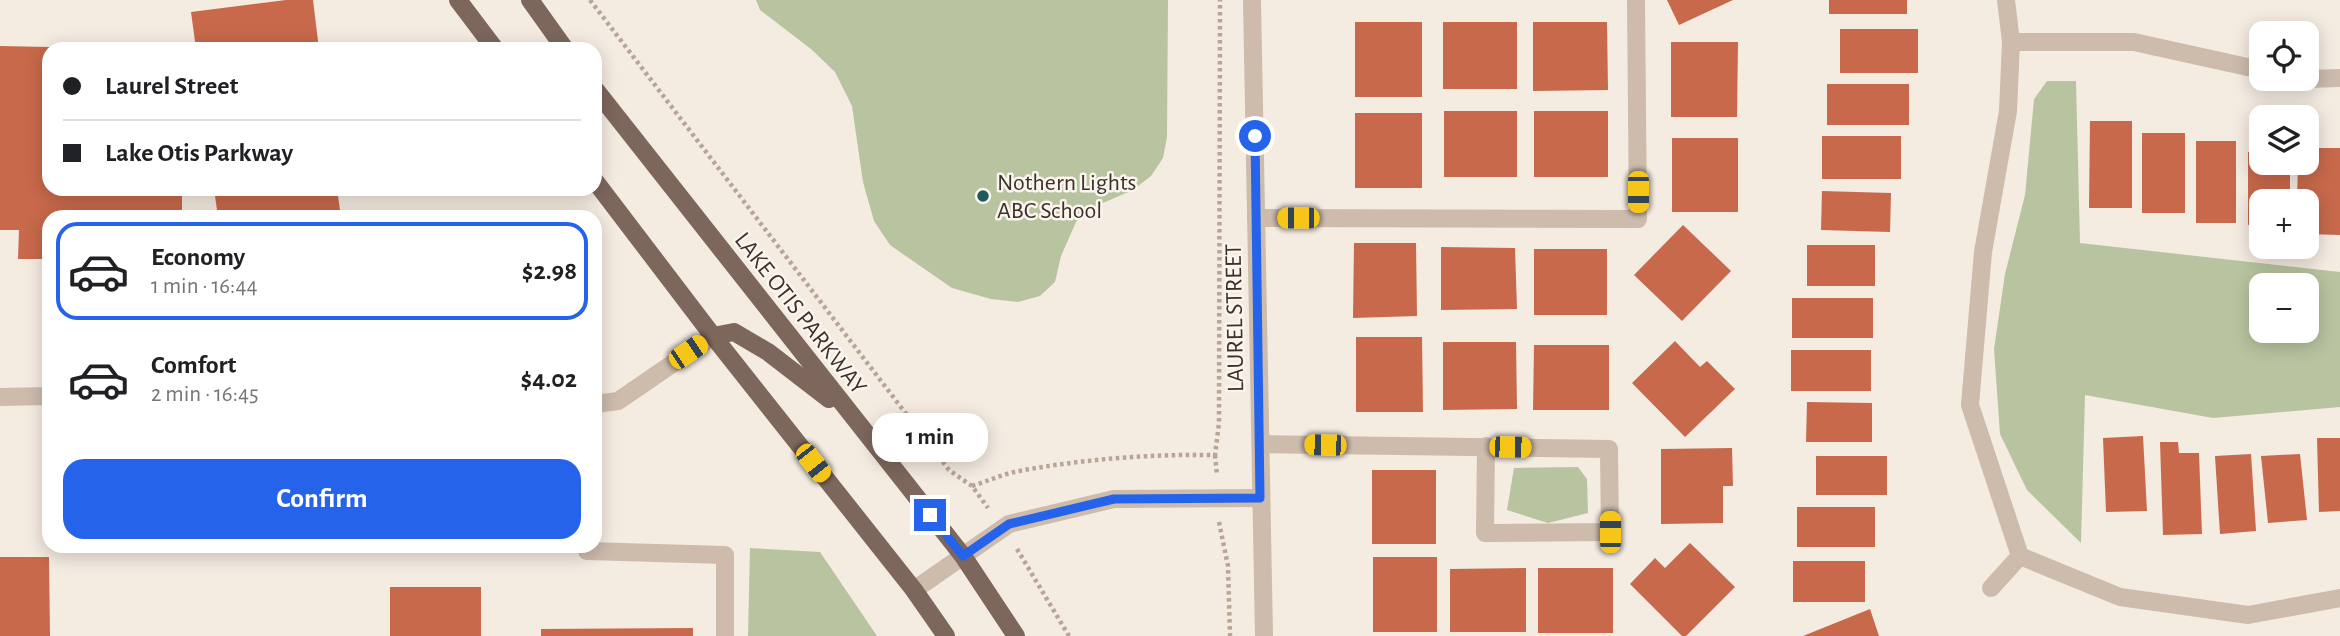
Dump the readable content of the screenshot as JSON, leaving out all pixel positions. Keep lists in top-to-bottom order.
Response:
{
  "streets": {
    "main road": ["LAKE OTIS PARKWAY"],
    "street": ["LAUREL STREET"]
  },
  "places": ["Nothern Lights ABC School"],
  "page": {
    "map_buttons": ["+", "−"],
    "banner": ["Laurel Street", "Lake Otis Parkway"],
    "list": [
      {
        "name": "Economy",
        "note": "1 min · 16:44",
        "value": "$2.98"
      },
      {
        "name": "Comfort",
        "note": "2 min · 16:45",
        "value": "$4.02"
      }
    ],
    "bubble": "1 min",
    "buttons": "Confirm"
  }
}
